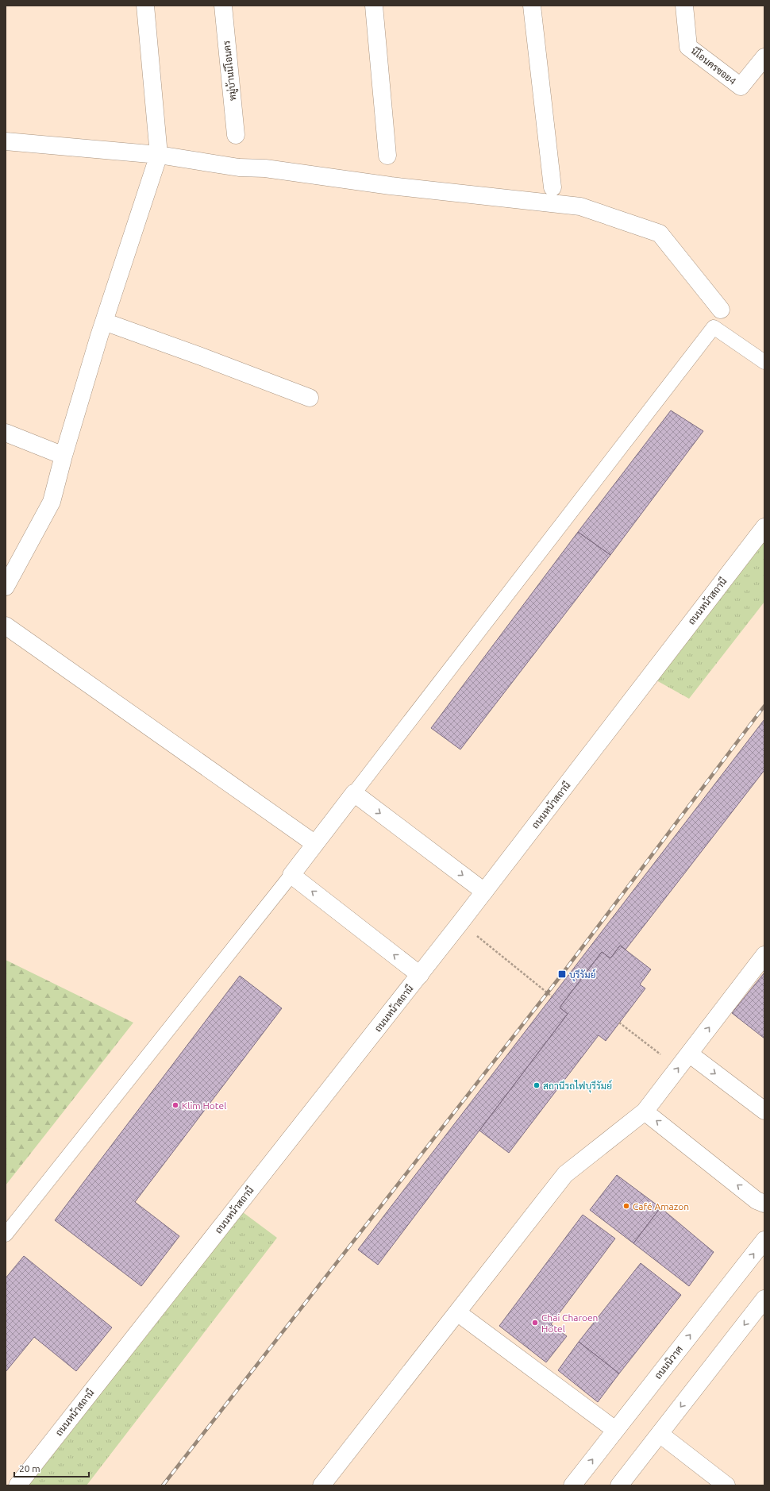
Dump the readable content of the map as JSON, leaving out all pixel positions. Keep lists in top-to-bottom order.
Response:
{
  "streets": {
    "street": [
      "นีโอนครซอย4",
      "หมู่บ้านนีโอนคร",
      "ถนนหน้าสถานี",
      "ถนนนิวาศ"
    ]
  },
  "places": {
    "transit": ["บุรีรัมย์"],
    "other": [
      "สถานีรถไฟบุรีรัมย์",
      "Klim Hotel",
      "Café Amazon",
      "Chai Charoen Hotel"
    ]
  },
  "scale_bar": "20 m"
}
